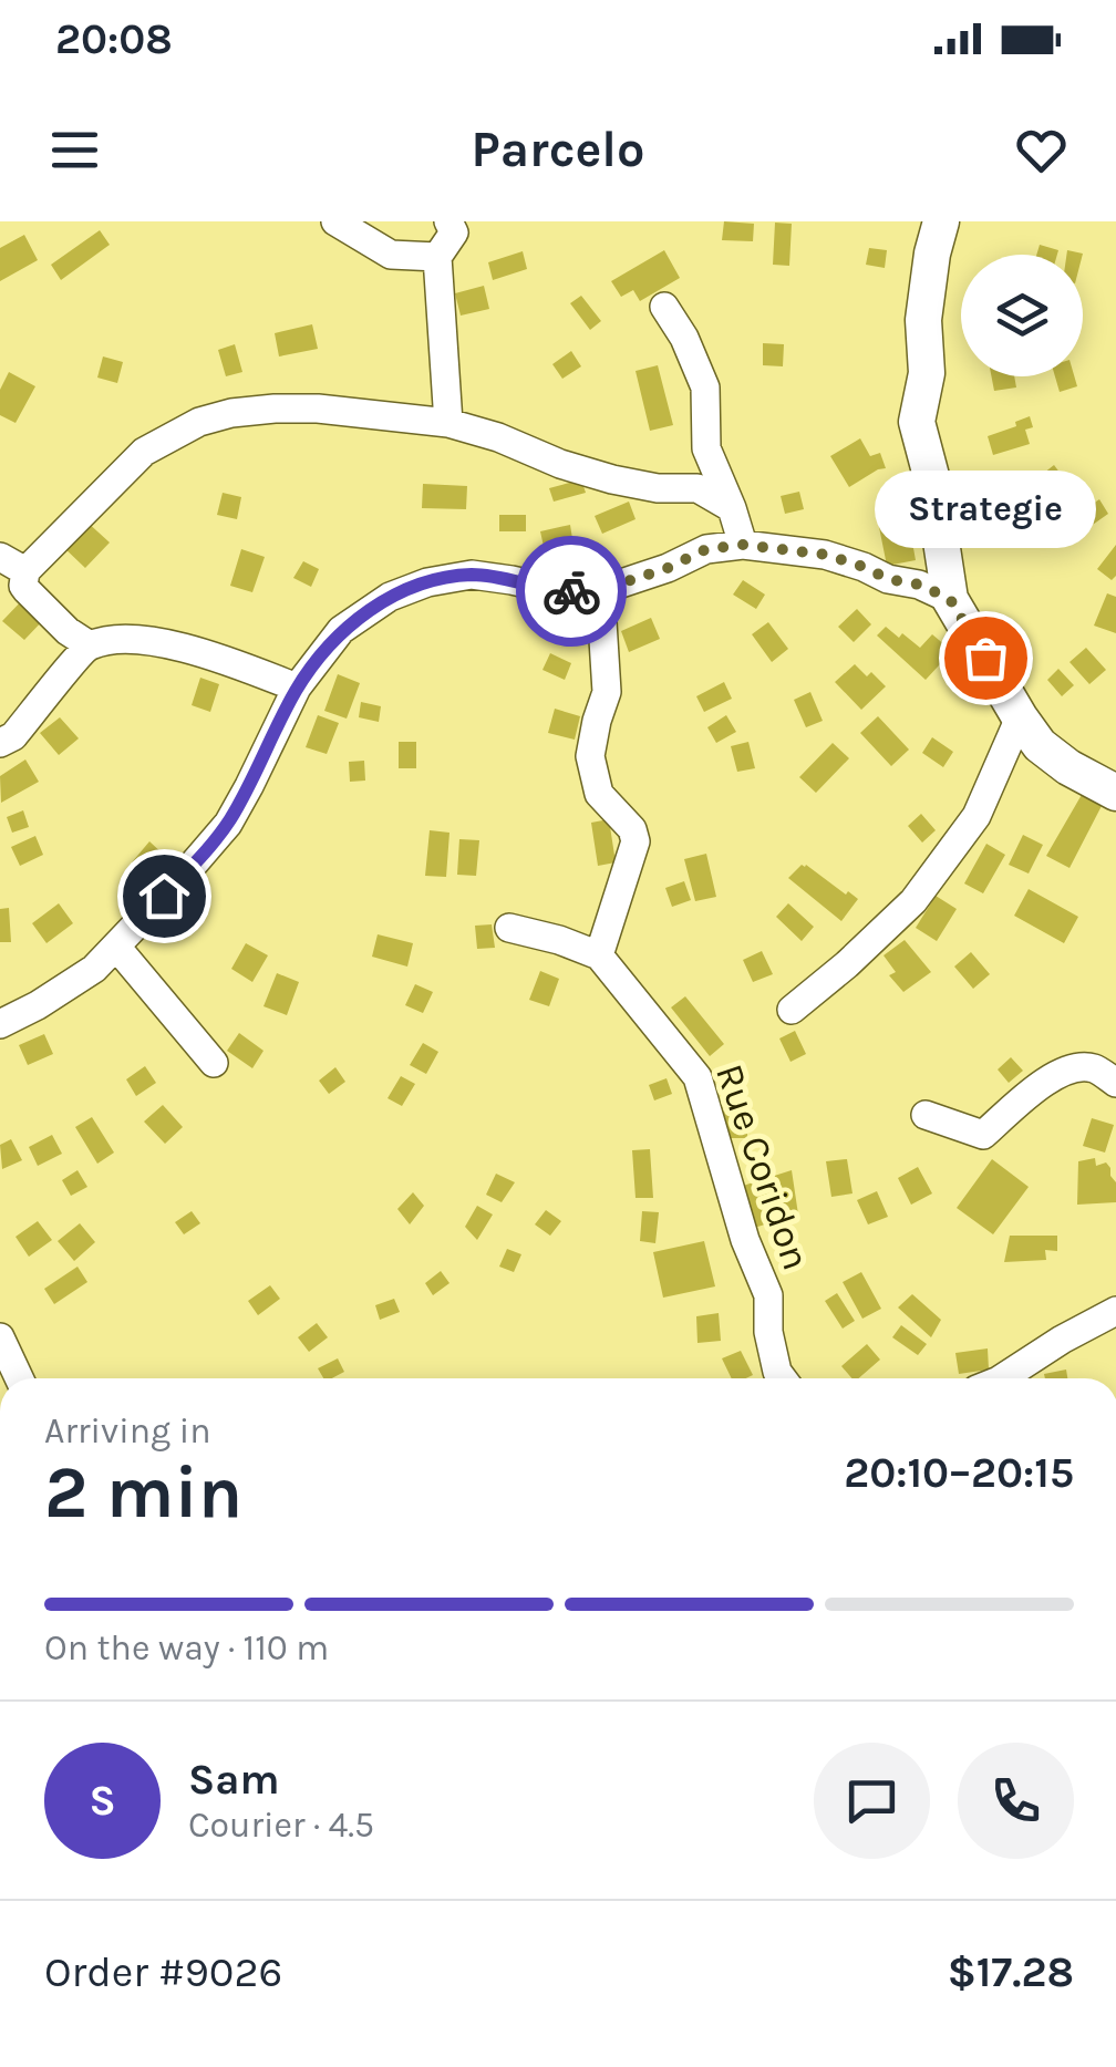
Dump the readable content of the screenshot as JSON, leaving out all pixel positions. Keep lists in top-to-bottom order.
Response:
{
  "streets": {
    "street": ["Rue Coridon"]
  },
  "places": ["Strategie"],
  "page": {
    "status": "20:08",
    "header": "Parcelo",
    "bubble": "Strategie",
    "heading": ["2 min", "Arriving in", "20:10–20:15"],
    "panel": [
      "Sam",
      "Courier · 4.5",
      "Order #9026",
      "$17.28"
    ],
    "bar": "On the way · 110 m",
    "round": "S"
  }
}
